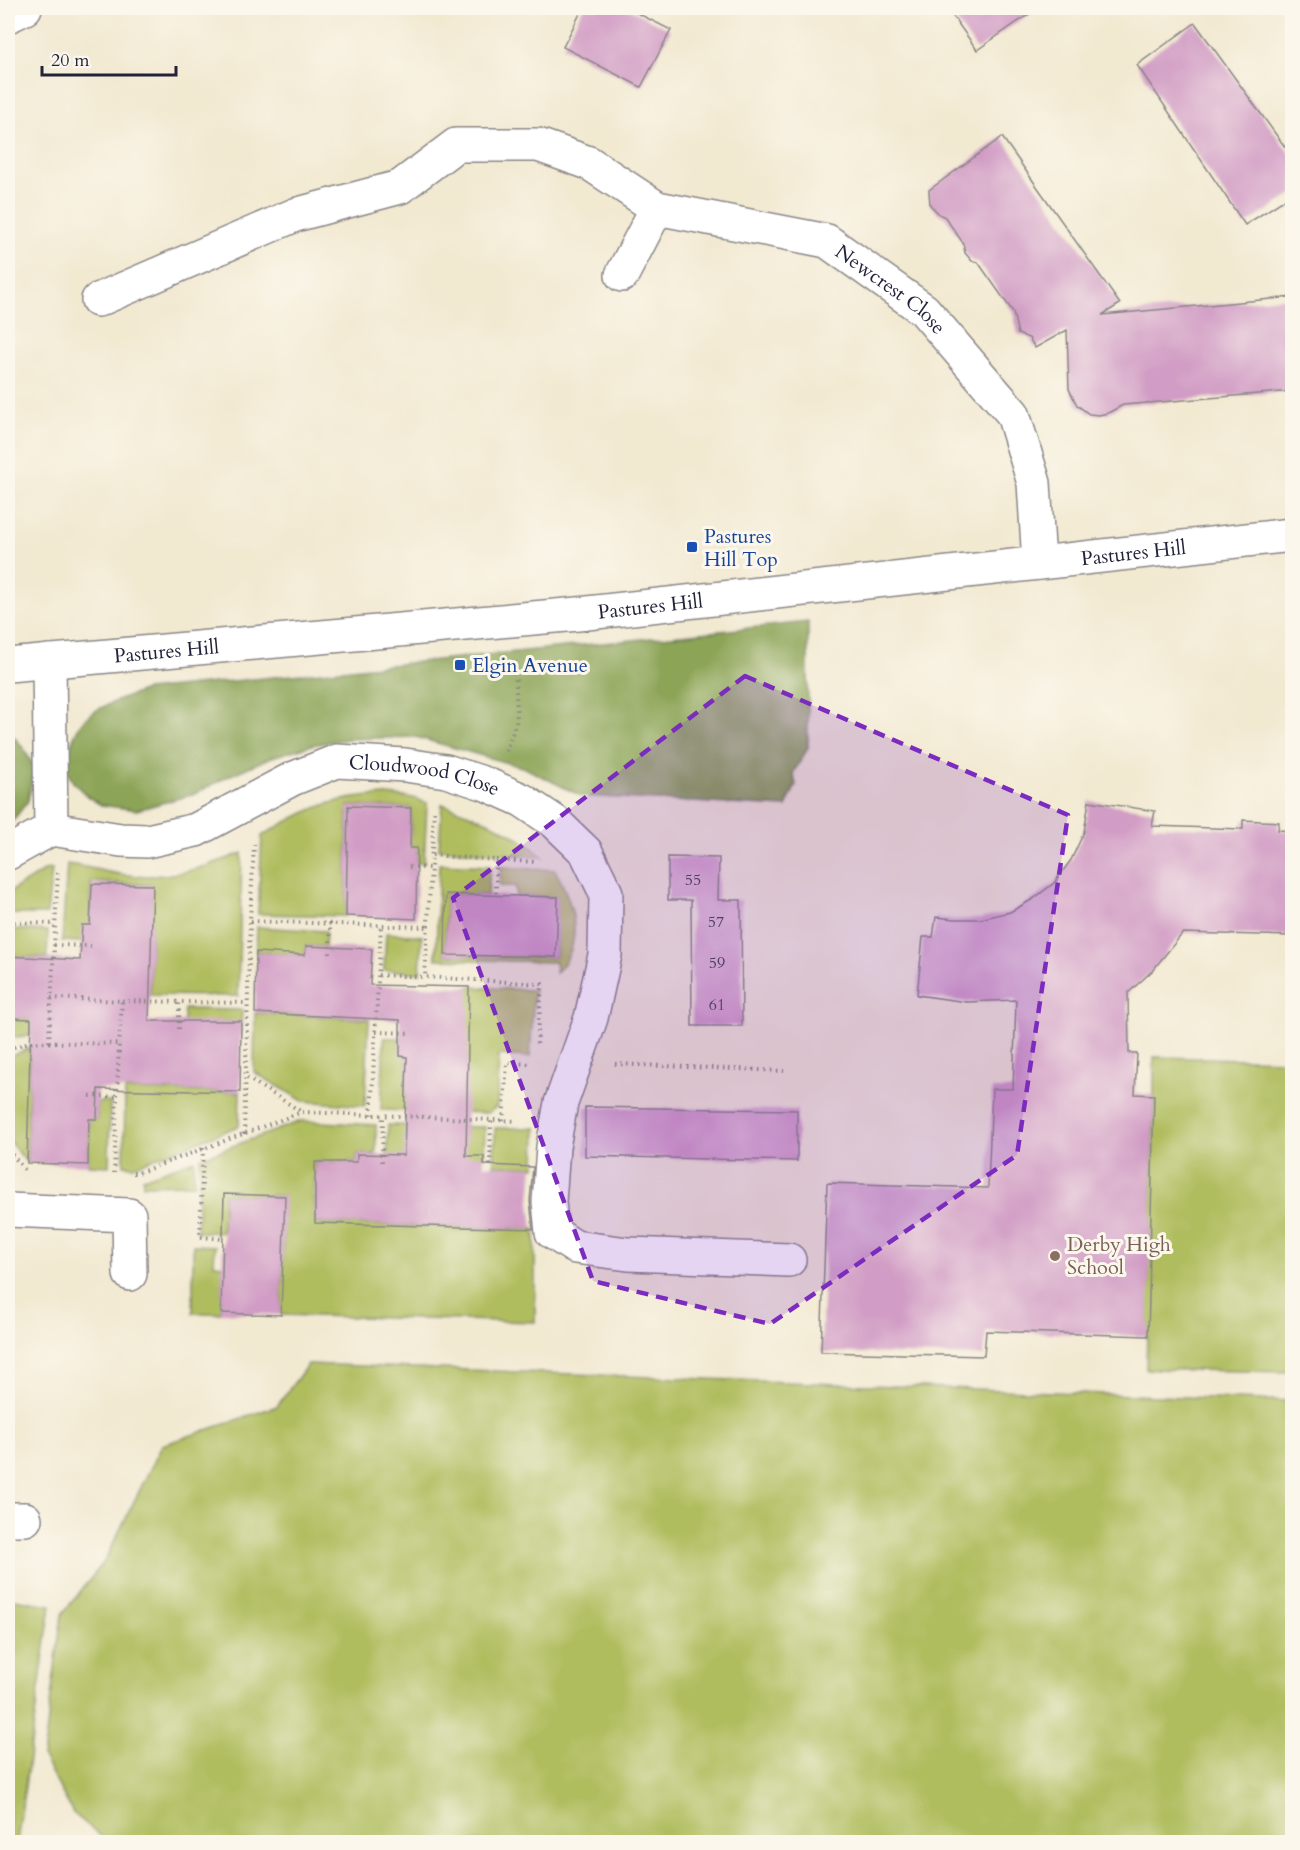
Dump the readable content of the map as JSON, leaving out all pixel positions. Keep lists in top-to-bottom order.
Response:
{
  "streets": {
    "street": ["Newcrest Close", "Pastures Hill", "Cloudwood Close"]
  },
  "crossings": [
    ["Newcrest Close", "Pastures Hill"]
  ],
  "places": {
    "transit": ["Pastures Hill Top", "Elgin Avenue"],
    "other": ["Derby High School"]
  },
  "house_numbers": [
    "55",
    "57",
    "59",
    "61"
  ],
  "scale_bar": "20 m"
}
